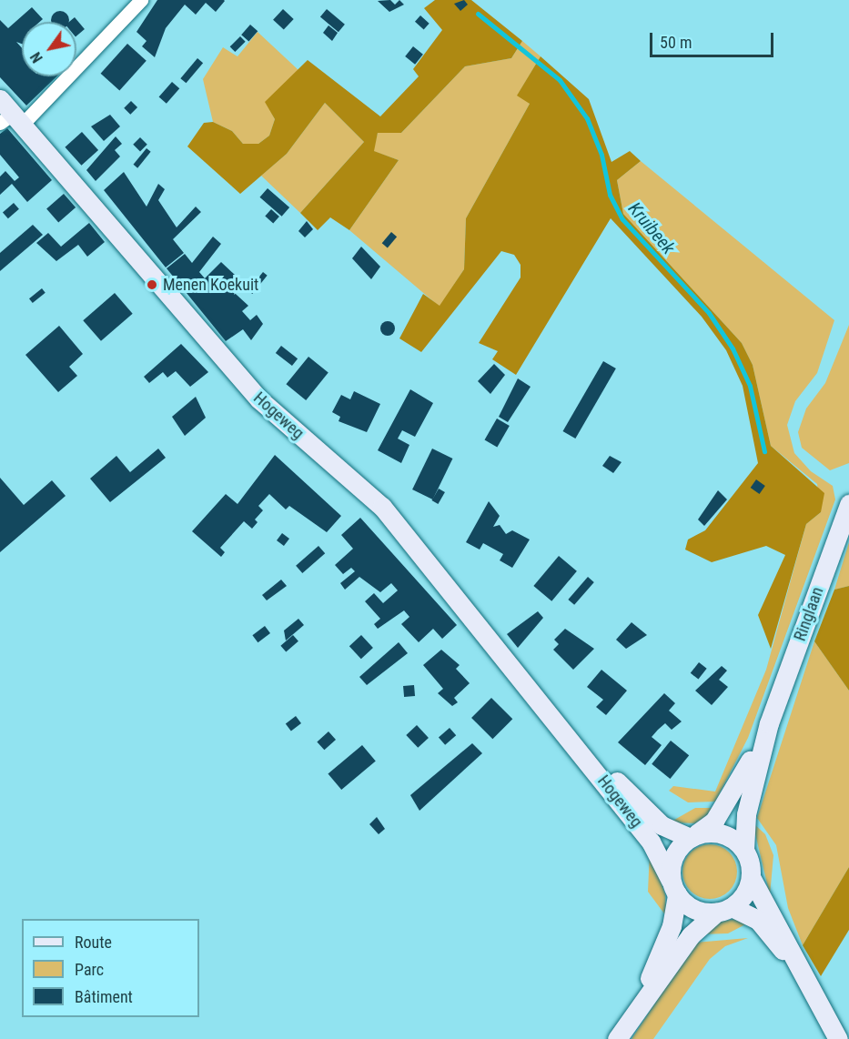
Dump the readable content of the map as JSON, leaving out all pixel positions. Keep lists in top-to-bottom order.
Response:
{
  "streets": {
    "street": ["Hogeweg", "Ringlaan"]
  },
  "crossings": [
    ["Hogeweg", "Ringlaan"]
  ],
  "water": ["Kruibeek"],
  "places": ["Menen Koekuit"],
  "legend": ["Route", "Parc", "Bâtiment"],
  "scale_bar": "50 m",
  "north": "bottom left"
}
